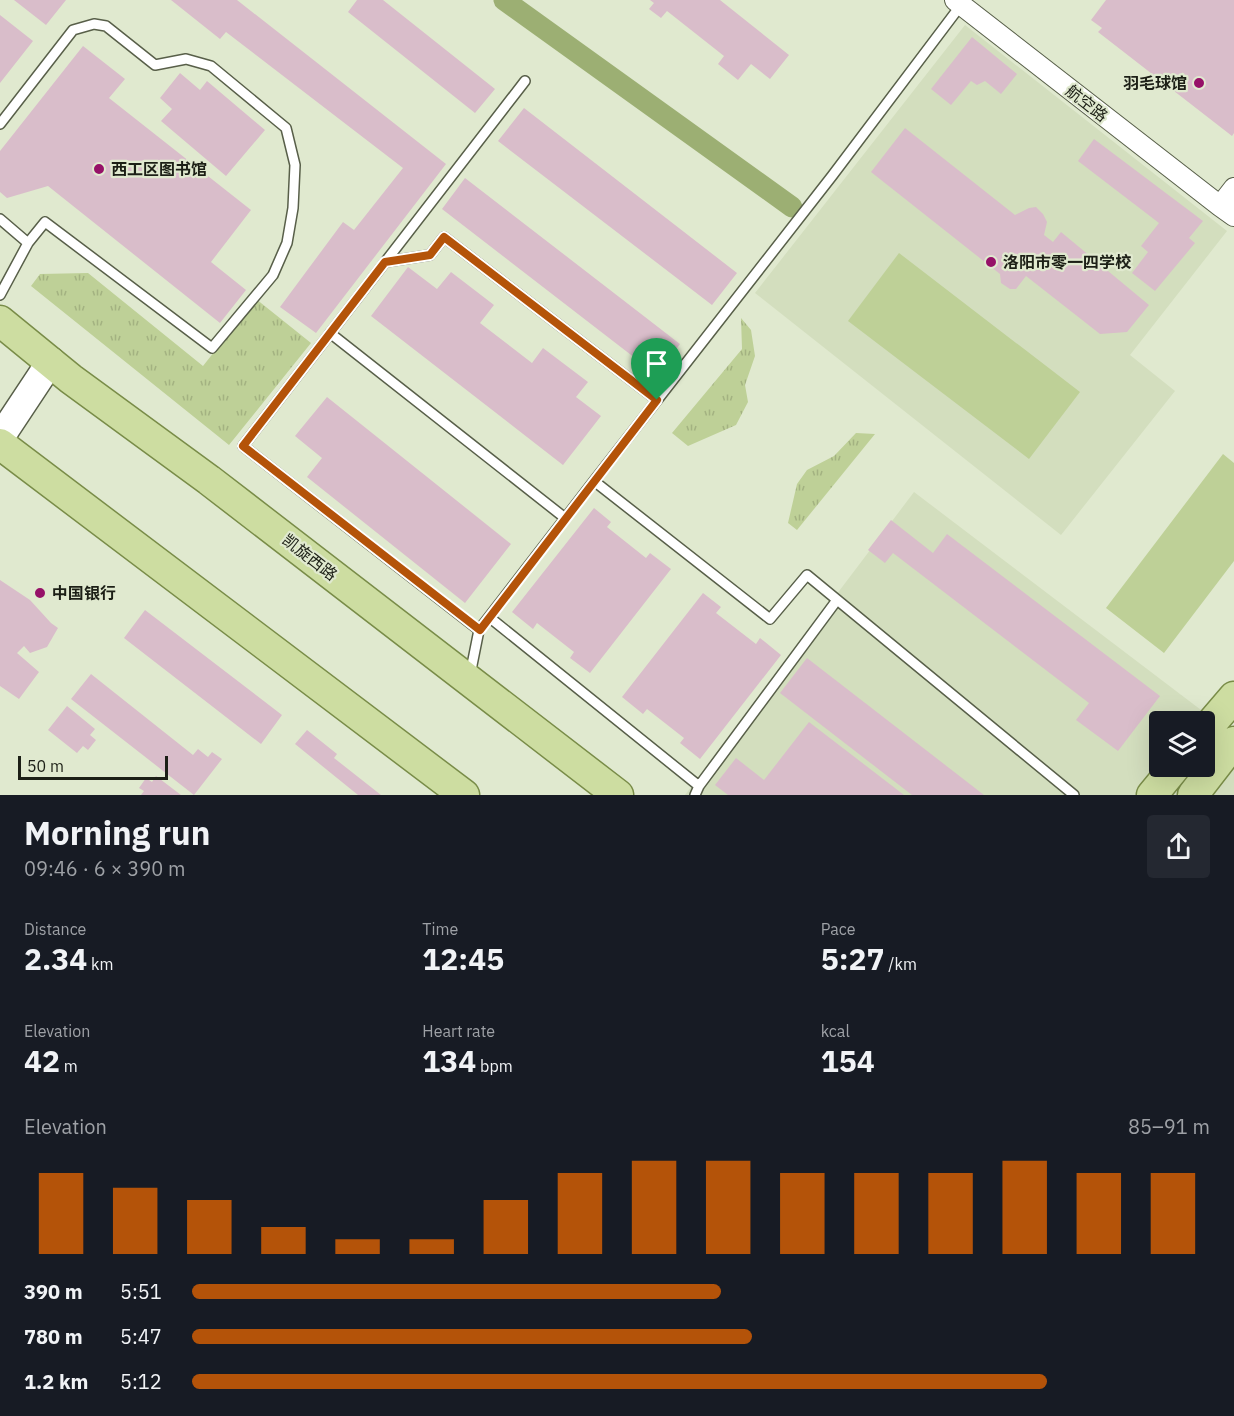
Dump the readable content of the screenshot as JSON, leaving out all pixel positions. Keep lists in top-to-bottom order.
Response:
{
  "streets": {
    "main road": ["凯旋西路"],
    "street": ["航空路"]
  },
  "places": [
    "羽毛球馆",
    "西工区图书馆",
    "洛阳市零一四学校",
    "中国银行"
  ],
  "scale_bar": "50 m",
  "page": {
    "scale": "50 m",
    "heading": ["Morning run", "09:46 · 6 × 390 m"],
    "stats": [
      ["Distance", "2.34 km"],
      ["Time", "12:45"],
      ["Pace", "5:27 /km"],
      ["Elevation", "42 m"],
      ["Heart rate", "134 bpm"],
      ["kcal", "154"]
    ],
    "chart": ["Elevation", "85–91 m"],
    "list": [
      {
        "name": "390 m",
        "note": "5:51"
      },
      {
        "name": "780 m",
        "note": "5:47"
      },
      {
        "name": "1.2 km",
        "note": "5:12"
      }
    ]
  }
}
